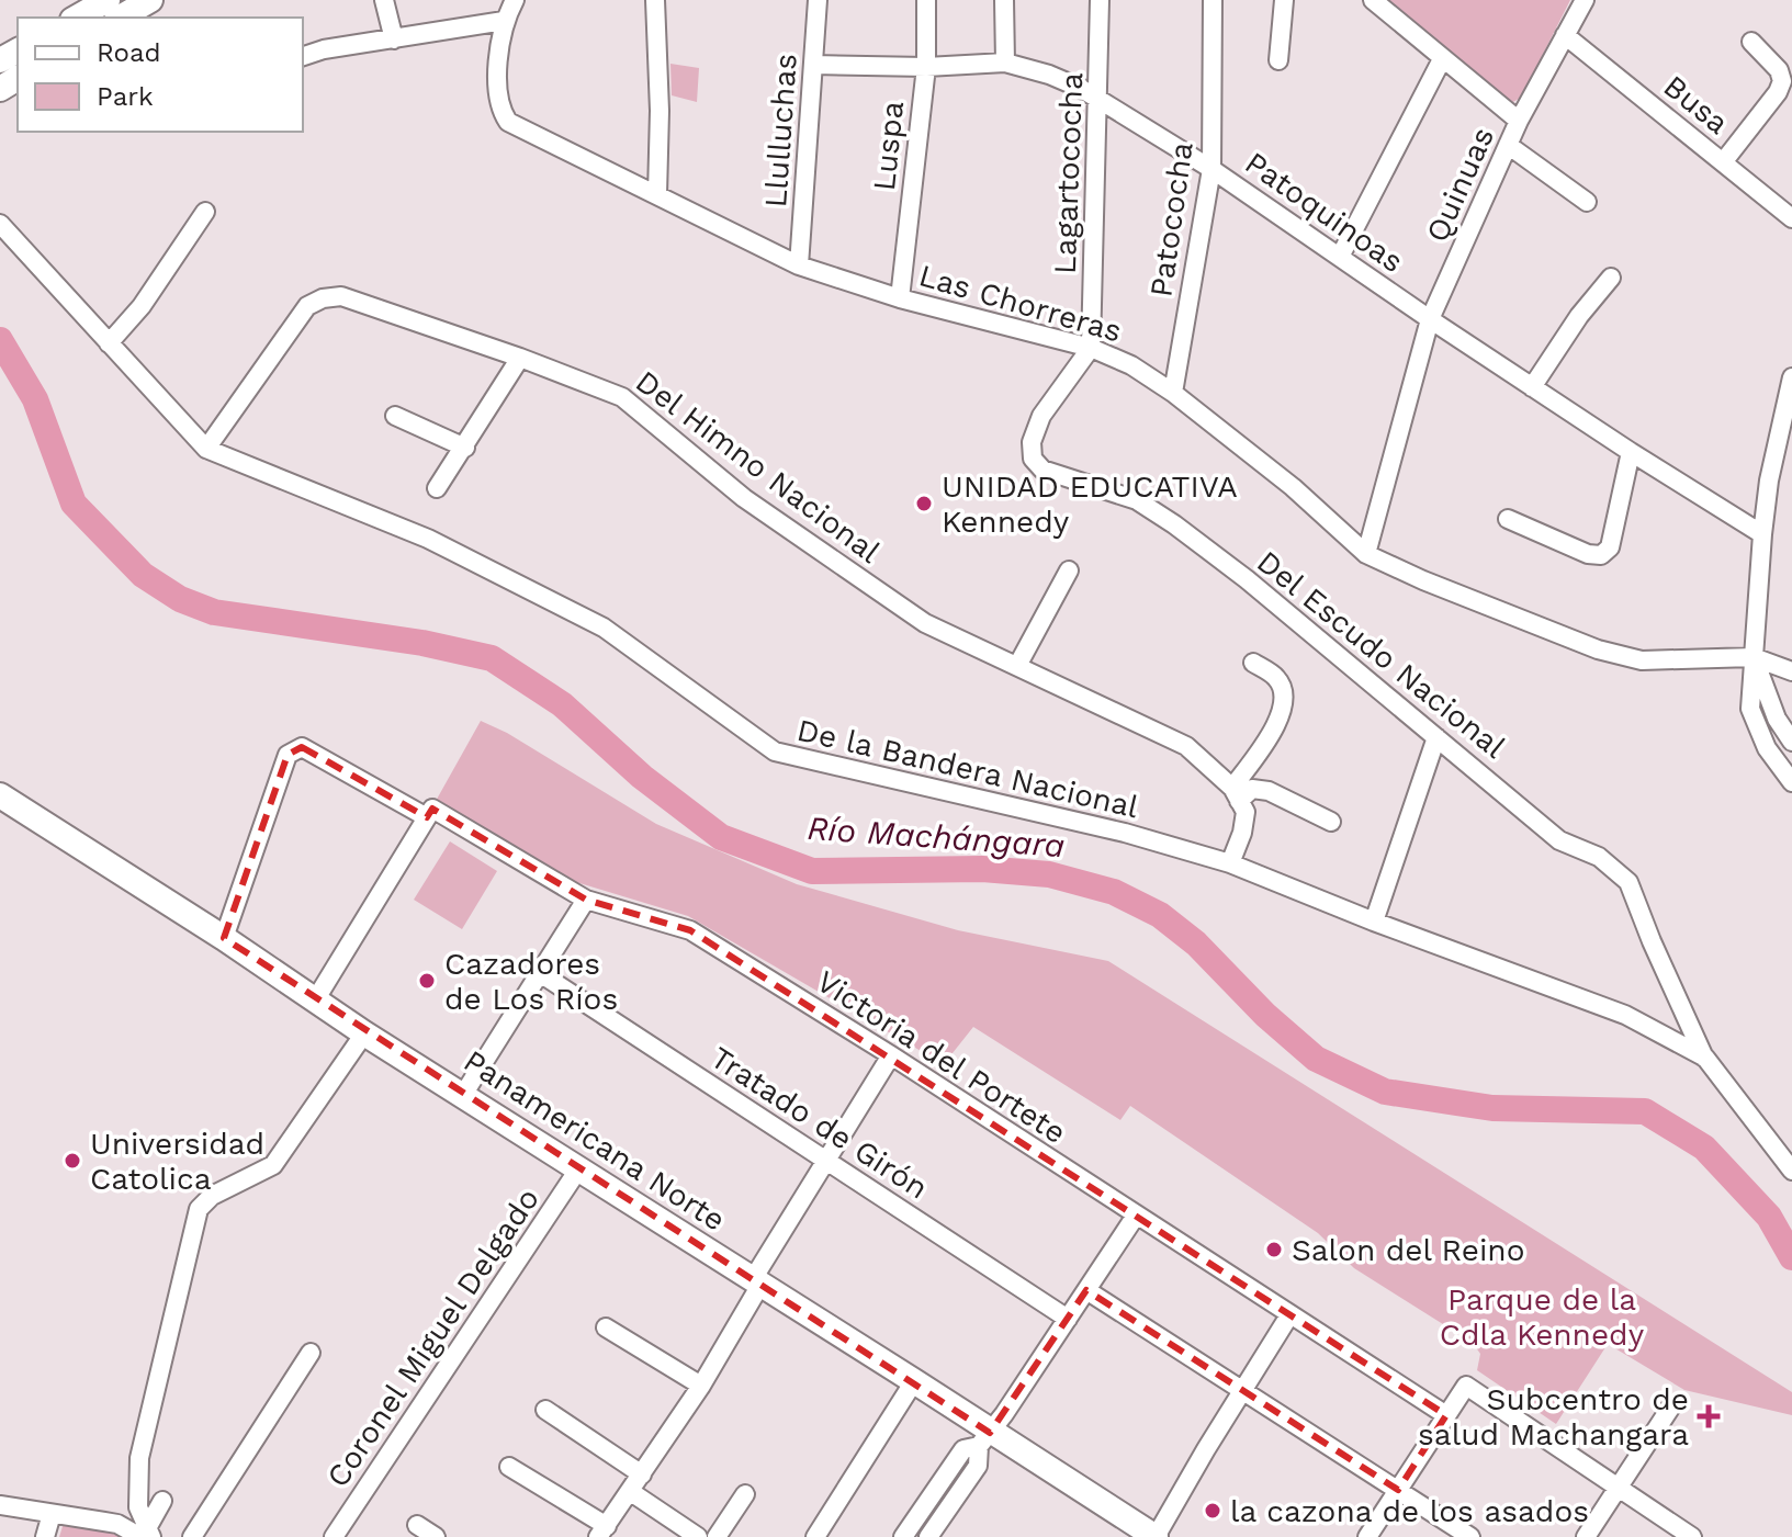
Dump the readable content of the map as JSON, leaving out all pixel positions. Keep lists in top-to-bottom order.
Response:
{
  "streets": {
    "main road": ["Panamericana Norte"],
    "street": [
      "Busa",
      "Llulluchas",
      "Luspa",
      "Lagartococha",
      "Quinuas",
      "Patoquinoas",
      "Patococha",
      "Las Chorreras",
      "Del Himno Nacional",
      "Del Escudo Nacional",
      "De la Bandera Nacional",
      "Victoria del Portete",
      "Tratado de Girón",
      "Coronel Miguel Delgado"
    ]
  },
  "crossings": [
    ["Busa", "Quinuas"],
    ["Llulluchas", "Patoquinoas"],
    ["Llulluchas", "Las Chorreras"],
    ["Luspa", "Patoquinoas"],
    ["Luspa", "Las Chorreras"],
    ["Lagartococha", "Patoquinoas"],
    ["Lagartococha", "Las Chorreras"],
    ["Lagartococha", "Del Escudo Nacional"],
    ["Quinuas", "Patoquinoas"],
    ["Quinuas", "Las Chorreras"],
    ["Patoquinoas", "Patococha"],
    ["Patococha", "Las Chorreras"],
    ["Las Chorreras", "Del Escudo Nacional"],
    ["Del Himno Nacional", "De la Bandera Nacional"],
    ["Del Escudo Nacional", "De la Bandera Nacional"],
    ["Panamericana Norte", "Coronel Miguel Delgado"]
  ],
  "water": ["Río Machángara"],
  "parks": ["Parque de la Cdla Kennedy"],
  "places": {
    "other": [
      "UNIDAD EDUCATIVA Kennedy",
      "Cazadores de Los Ríos",
      "Universidad Catolica",
      "Salon del Reino",
      "la cazona de los asados"
    ],
    "health": ["Subcentro de salud Machangara"]
  },
  "legend": ["Road", "Park"]
}
